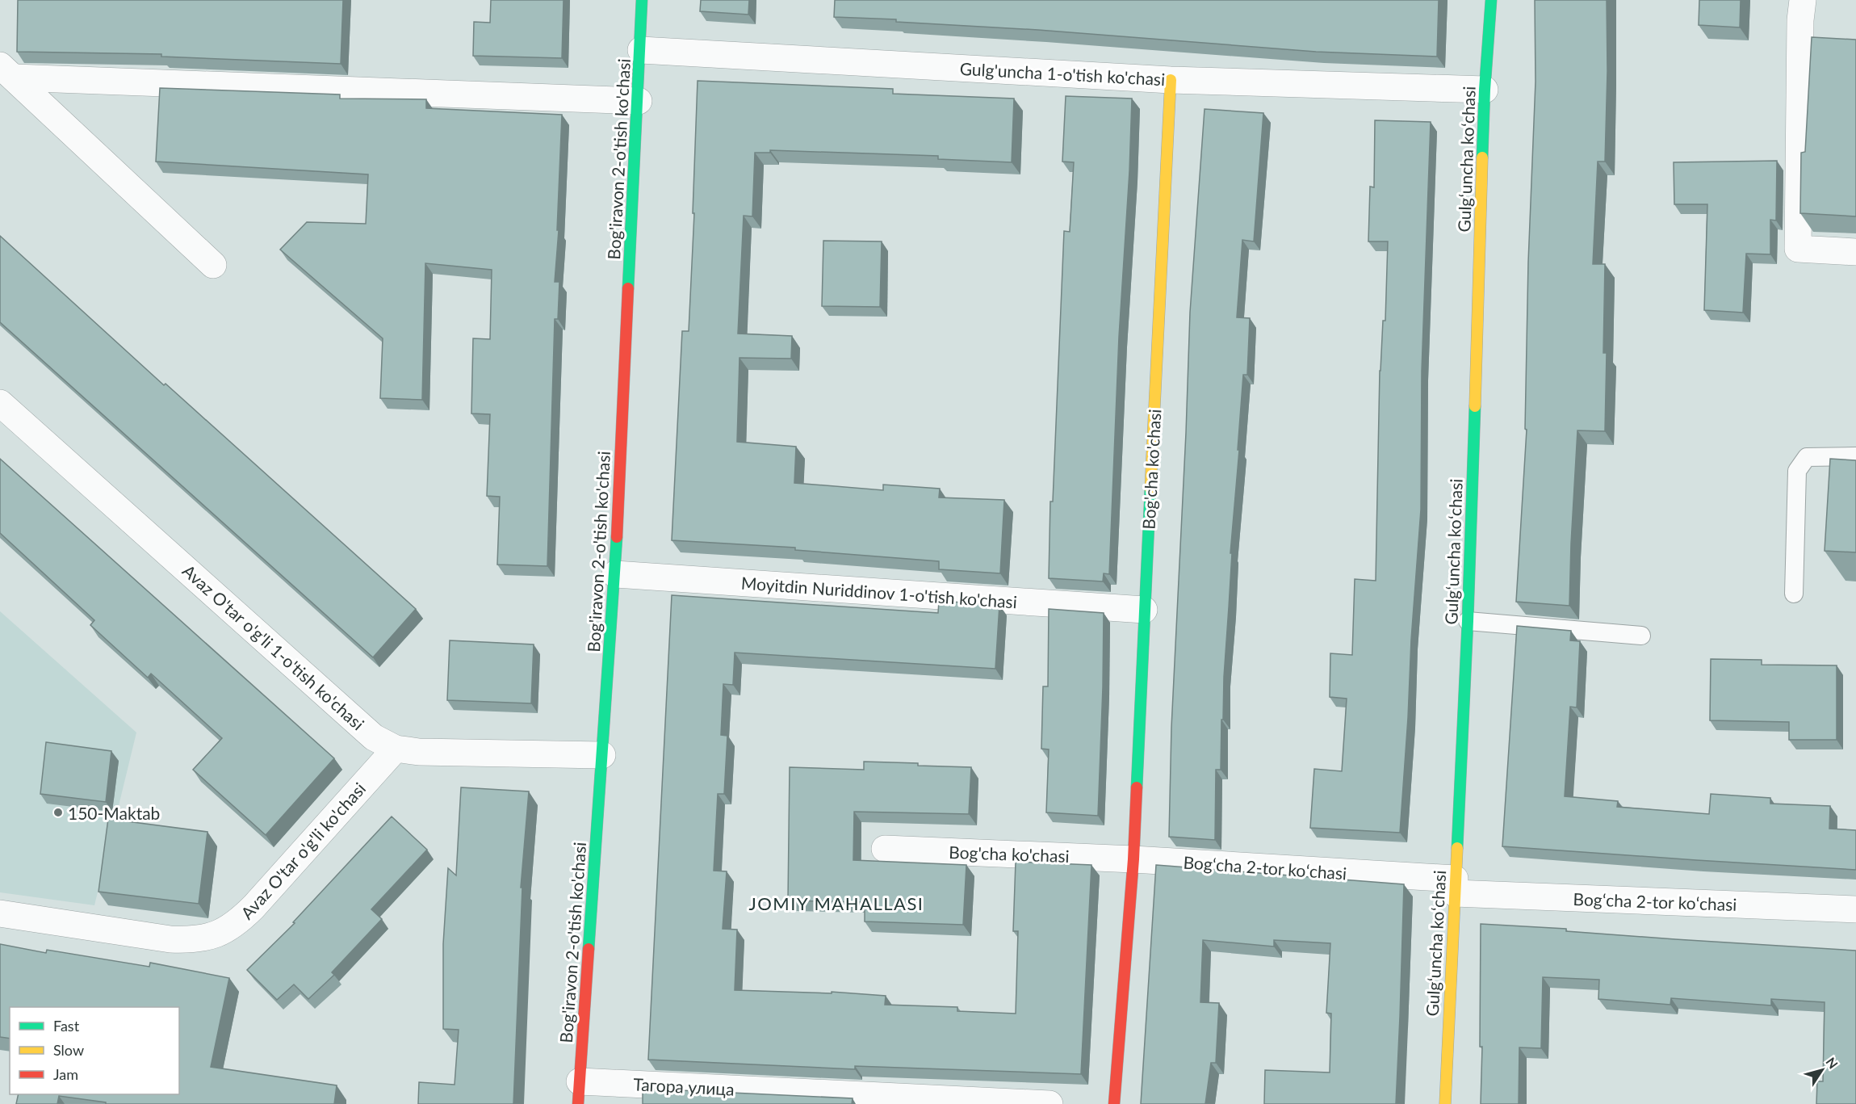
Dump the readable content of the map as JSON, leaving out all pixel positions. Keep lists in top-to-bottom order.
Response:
{
  "streets": {
    "street": [
      "Gulg'uncha 1-o'tish ko'chasi",
      "Bog'iravon 2-o'tish ko'chasi",
      "Gulgʻuncha koʻchasi",
      "Bog'cha ko'chasi",
      "Moyitdin Nuriddinov 1-o'tish ko'chasi",
      "Avaz O'tar o'g'li 1-o'tish ko'chasi",
      "Avaz O'tar o'g'li ko'chasi",
      "Bogʻcha 2-tor koʻchasi",
      "Тагора улица"
    ]
  },
  "crossings": [
    ["Gulg'uncha 1-o'tish ko'chasi", "Bog'iravon 2-o'tish ko'chasi"],
    ["Gulg'uncha 1-o'tish ko'chasi", "Gulgʻuncha koʻchasi"],
    ["Gulg'uncha 1-o'tish ko'chasi", "Bog'cha ko'chasi"],
    ["Bog'iravon 2-o'tish ko'chasi", "Moyitdin Nuriddinov 1-o'tish ko'chasi"],
    ["Bog'iravon 2-o'tish ko'chasi", "Avaz O'tar o'g'li 1-o'tish ko'chasi"],
    ["Bog'iravon 2-o'tish ko'chasi", "Тагора улица"],
    ["Gulgʻuncha koʻchasi", "Bogʻcha 2-tor koʻchasi"],
    ["Bog'cha ko'chasi", "Moyitdin Nuriddinov 1-o'tish ko'chasi"],
    ["Bog'cha ko'chasi", "Bogʻcha 2-tor koʻchasi"],
    ["Avaz O'tar o'g'li 1-o'tish ko'chasi", "Avaz O'tar o'g'li ko'chasi"]
  ],
  "districts": ["JOMIY MAHALLASI"],
  "places": ["150-Maktab"],
  "legend": ["Fast", "Slow", "Jam"],
  "north": "top right"
}
